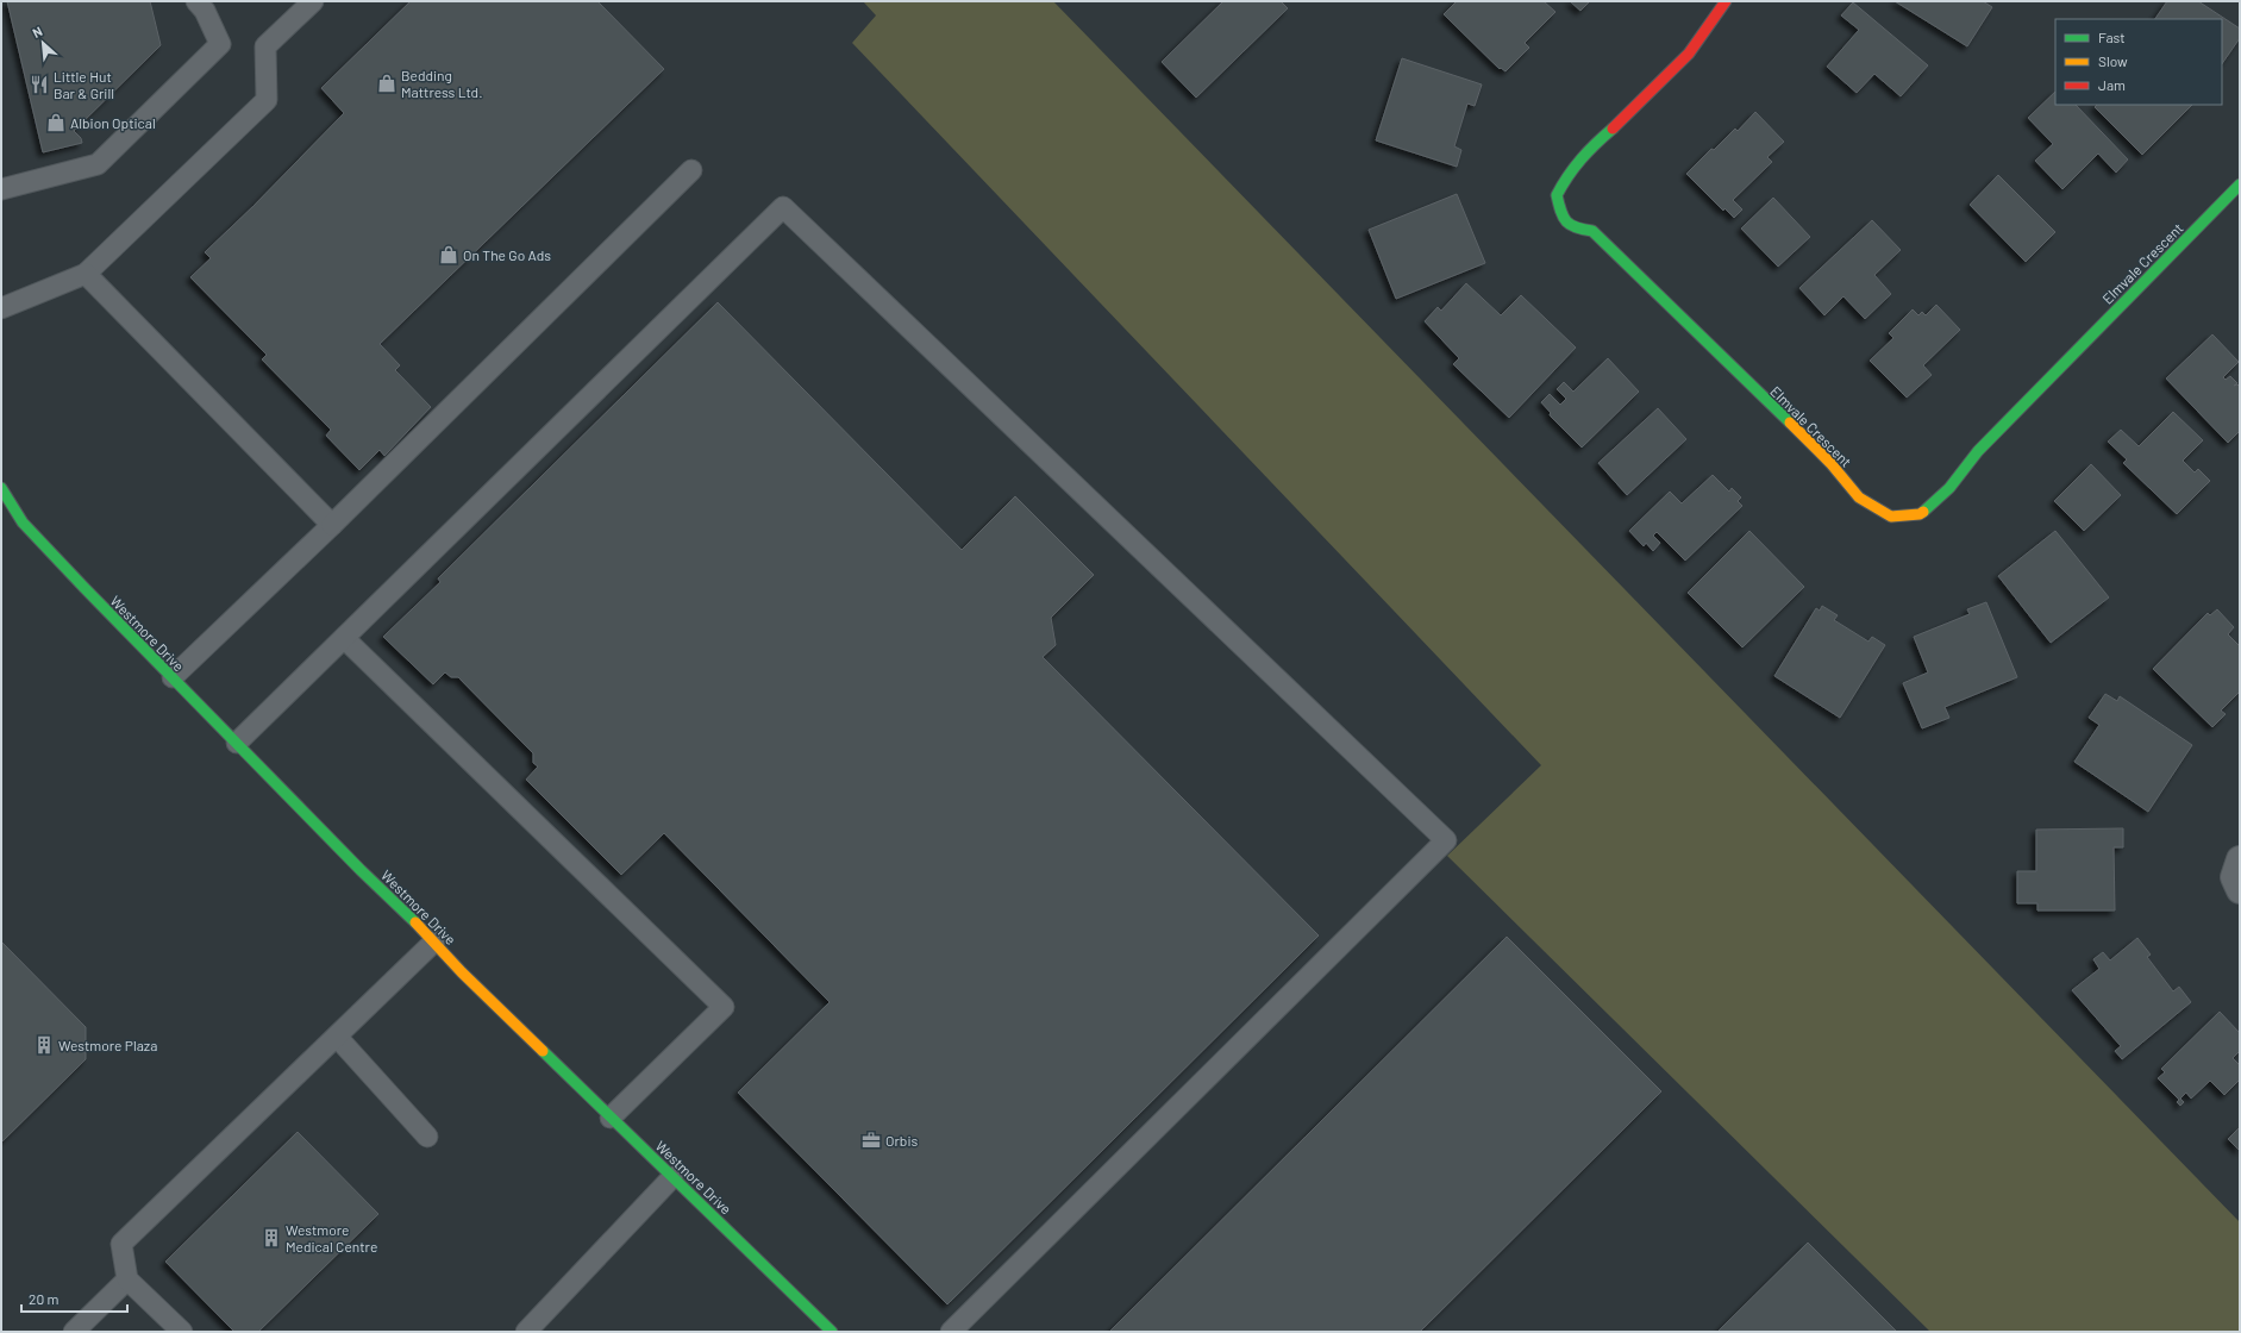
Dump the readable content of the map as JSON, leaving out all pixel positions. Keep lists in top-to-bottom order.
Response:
{
  "streets": {
    "street": ["Elmvale Crescent", "Westmore Drive"]
  },
  "places": {
    "shop": ["Bedding Mattress Ltd.", "Albion Optical", "On The Go Ads"],
    "restaurant": ["Little Hut Bar & Grill"],
    "building": ["Westmore Plaza", "Westmore Medical Centre"],
    "office": ["Orbis"]
  },
  "legend": ["Fast", "Slow", "Jam"],
  "scale_bar": "20 m",
  "north": "top left"
}
